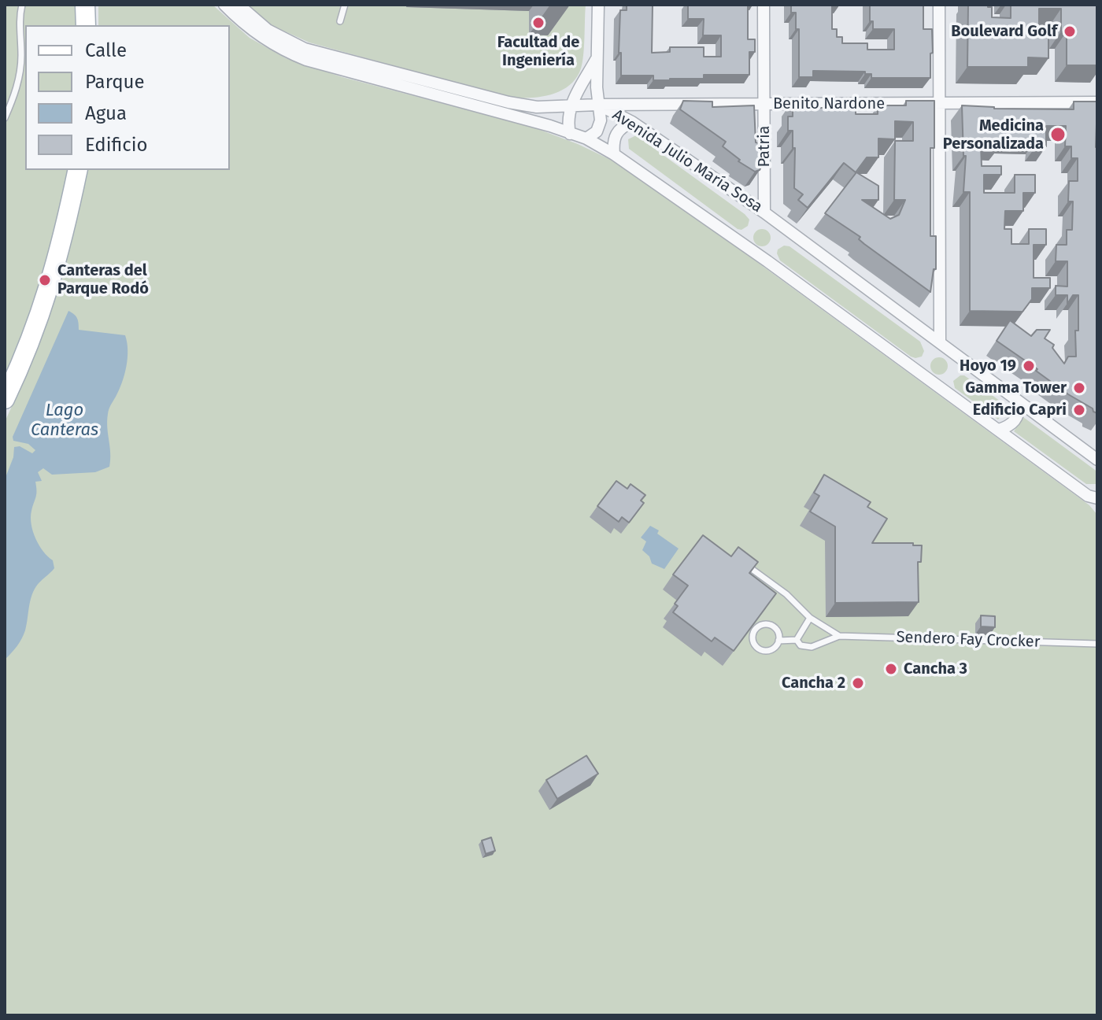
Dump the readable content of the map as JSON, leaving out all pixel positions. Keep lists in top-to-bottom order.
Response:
{
  "streets": {
    "street": ["Benito Nardone", "Patria", "Avenida Julio María Sosa"],
    "lane": ["Sendero Fay Crocker"]
  },
  "crossings": [
    ["Benito Nardone", "Patria"],
    ["Benito Nardone", "Avenida Julio María Sosa"],
    ["Patria", "Avenida Julio María Sosa"]
  ],
  "water": ["Lago Canteras"],
  "places": [
    "Facultad de Ingeniería",
    "Boulevard Golf",
    "Medicina Personalizada",
    "Canteras del Parque Rodó",
    "Hoyo 19",
    "Gamma Tower",
    "Edificio Capri",
    "Cancha 3",
    "Cancha 2"
  ],
  "legend": [
    "Calle",
    "Parque",
    "Agua",
    "Edificio"
  ]
}
